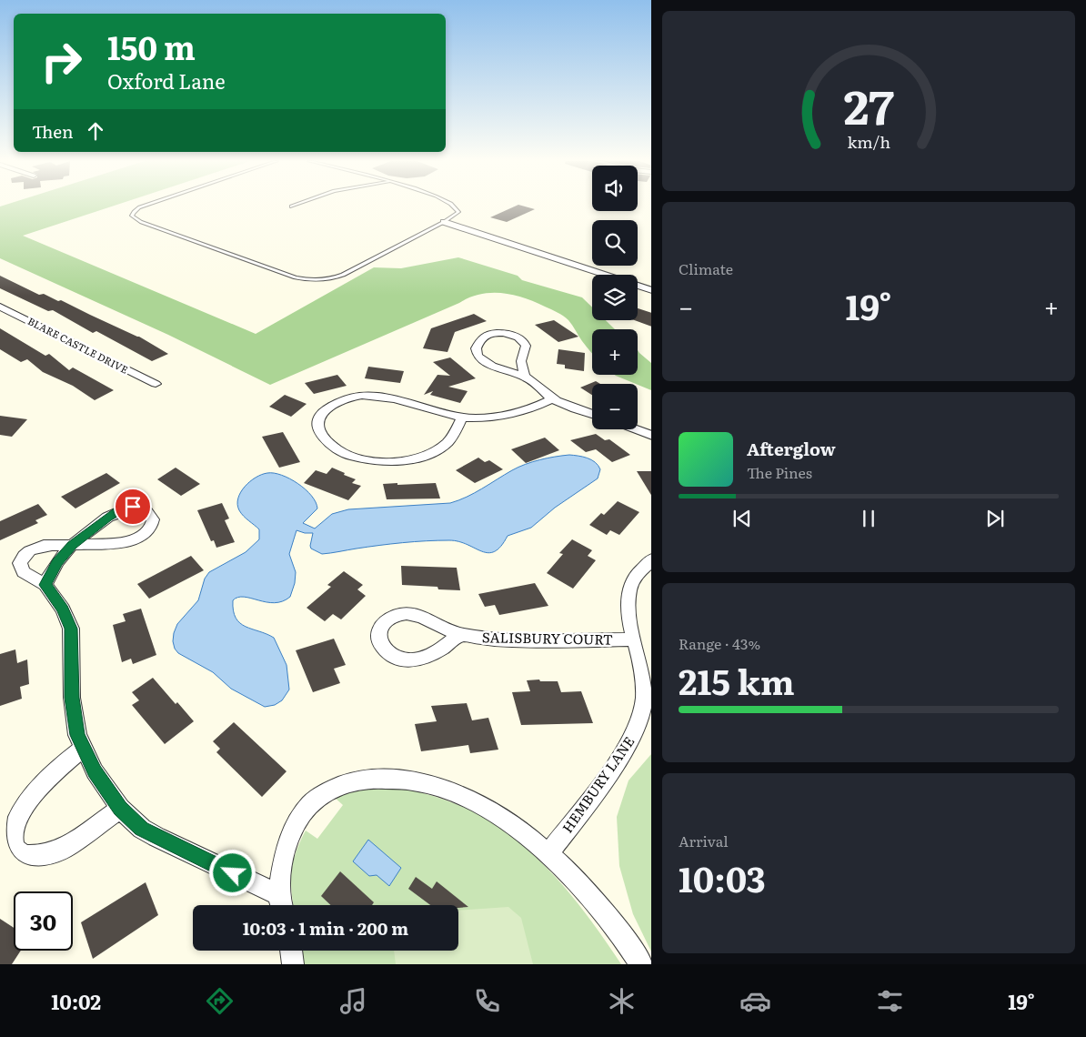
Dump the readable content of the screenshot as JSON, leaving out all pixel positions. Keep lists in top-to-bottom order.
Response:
{
  "streets": {
    "street": ["BLARE CASTLE DRIVE", "SALISBURY COURT", "HEMBURY LANE"]
  },
  "crossings": [
    ["SALISBURY COURT", "HEMBURY LANE"]
  ],
  "page": {
    "turn": ["150 m", "Oxford Lane"],
    "then": "Then",
    "map_buttons": ["+", "−"],
    "tile": [
      "Climate",
      ["Range · 43%", "215 km"],
      ["Arrival", "10:03"]
    ],
    "heat": ["−", "19°", "+"],
    "song": ["Afterglow", "The Pines"],
    "limit": "30",
    "trip": "10:03 · 1 min · 200 m",
    "tabs": ["10:02", "19°"],
    "gauge": ["27", "km/h"]
  }
}
